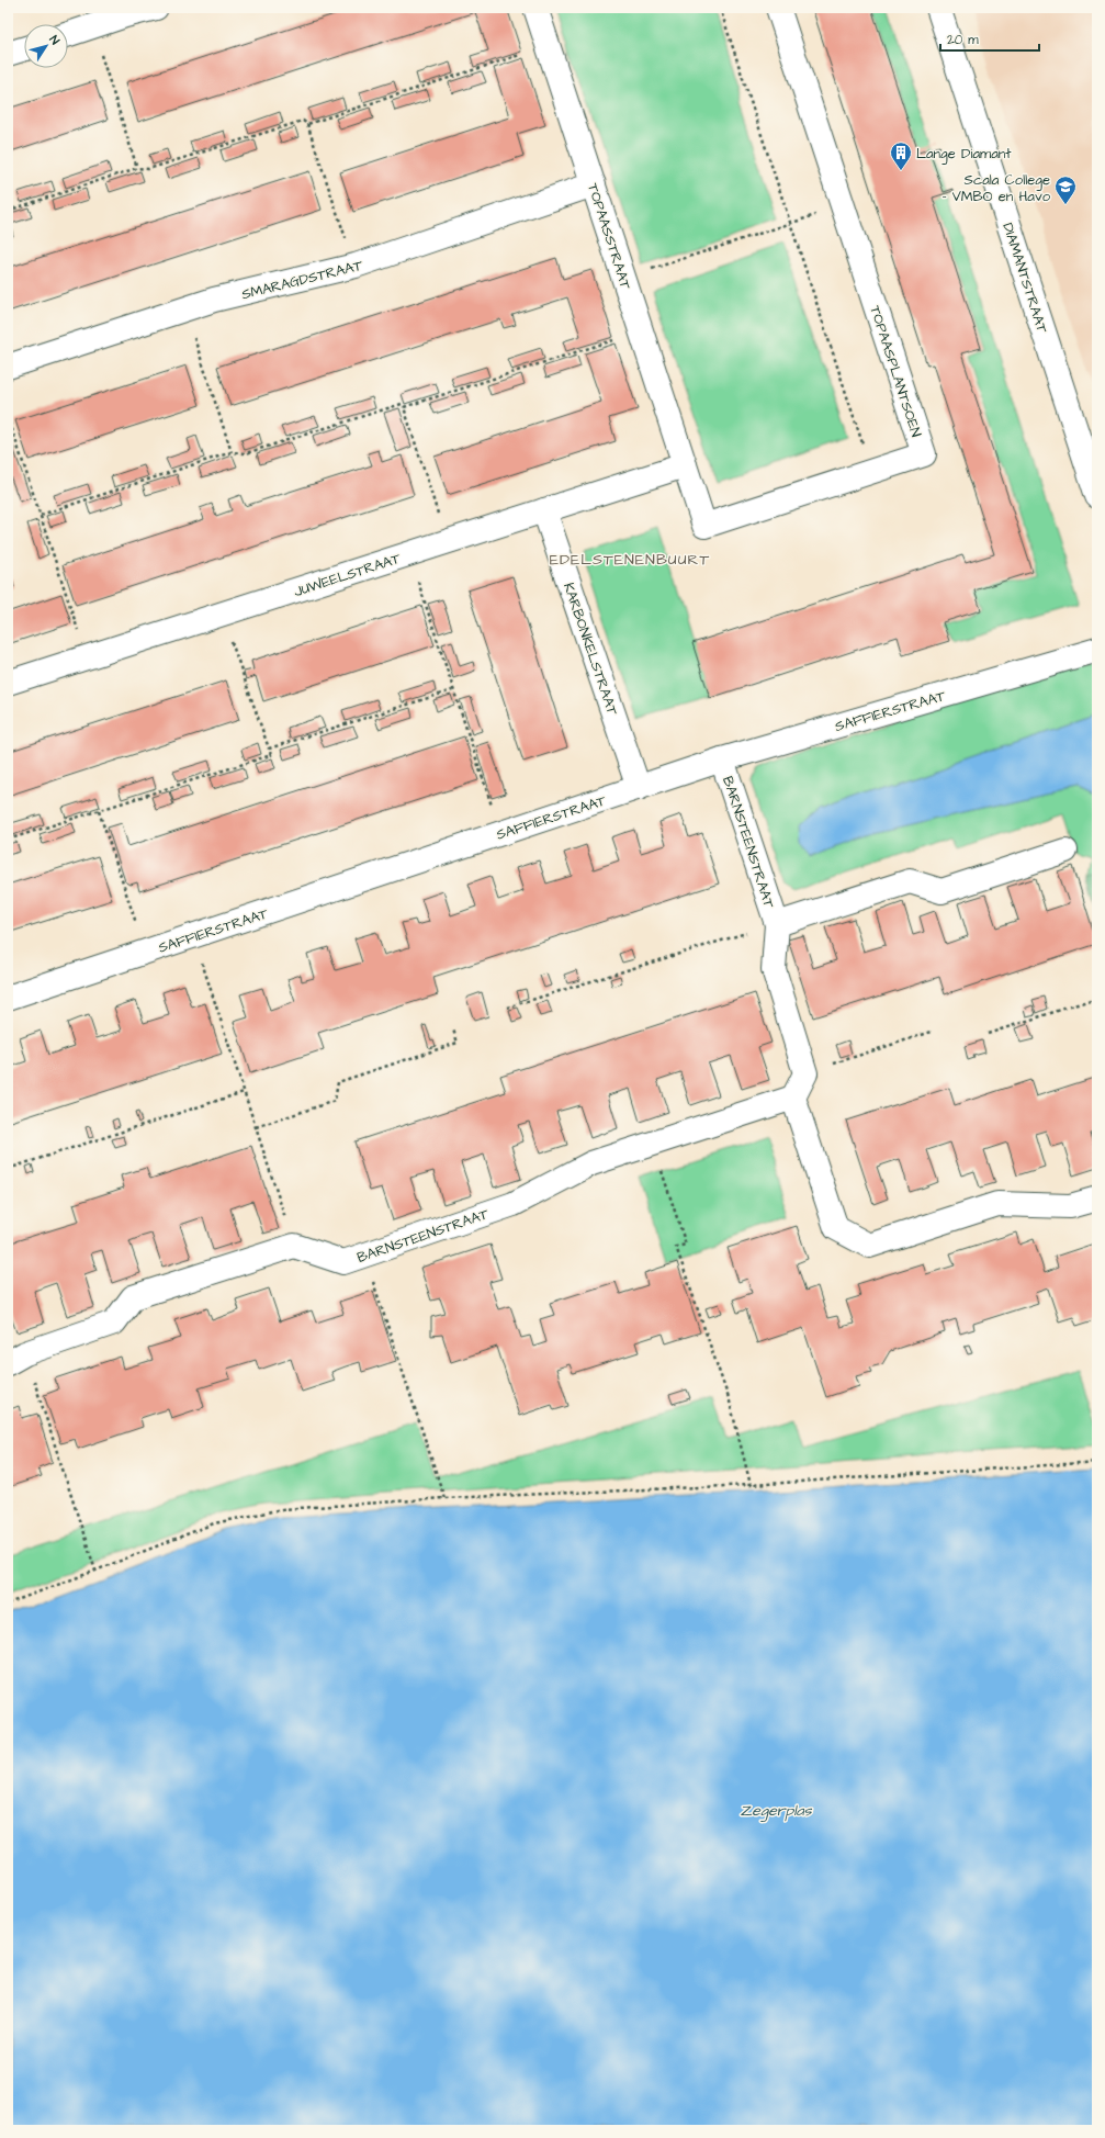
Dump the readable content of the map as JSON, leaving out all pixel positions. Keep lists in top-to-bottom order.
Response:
{
  "streets": {
    "street": [
      "TOPAASSTRAAT",
      "DIAMANTSTRAAT",
      "SMARAGDSTRAAT",
      "TOPAASPLANTSOEN",
      "JUWEELSTRAAT",
      "KARBONKELSTRAAT",
      "SAFFIERSTRAAT",
      "BARNSTEENSTRAAT"
    ]
  },
  "crossings": [
    ["TOPAASSTRAAT", "SMARAGDSTRAAT"],
    ["TOPAASSTRAAT", "TOPAASPLANTSOEN"],
    ["TOPAASSTRAAT", "JUWEELSTRAAT"],
    ["TOPAASPLANTSOEN", "JUWEELSTRAAT"],
    ["JUWEELSTRAAT", "KARBONKELSTRAAT"],
    ["KARBONKELSTRAAT", "SAFFIERSTRAAT"],
    ["SAFFIERSTRAAT", "BARNSTEENSTRAAT"]
  ],
  "districts": ["EDELSTENENBUURT"],
  "water": ["Zegerplas"],
  "places": {
    "building": ["Lange Diamant"],
    "school or university": ["Scala College - VMBO en Havo"]
  },
  "scale_bar": "20 m",
  "north": "top right"
}
